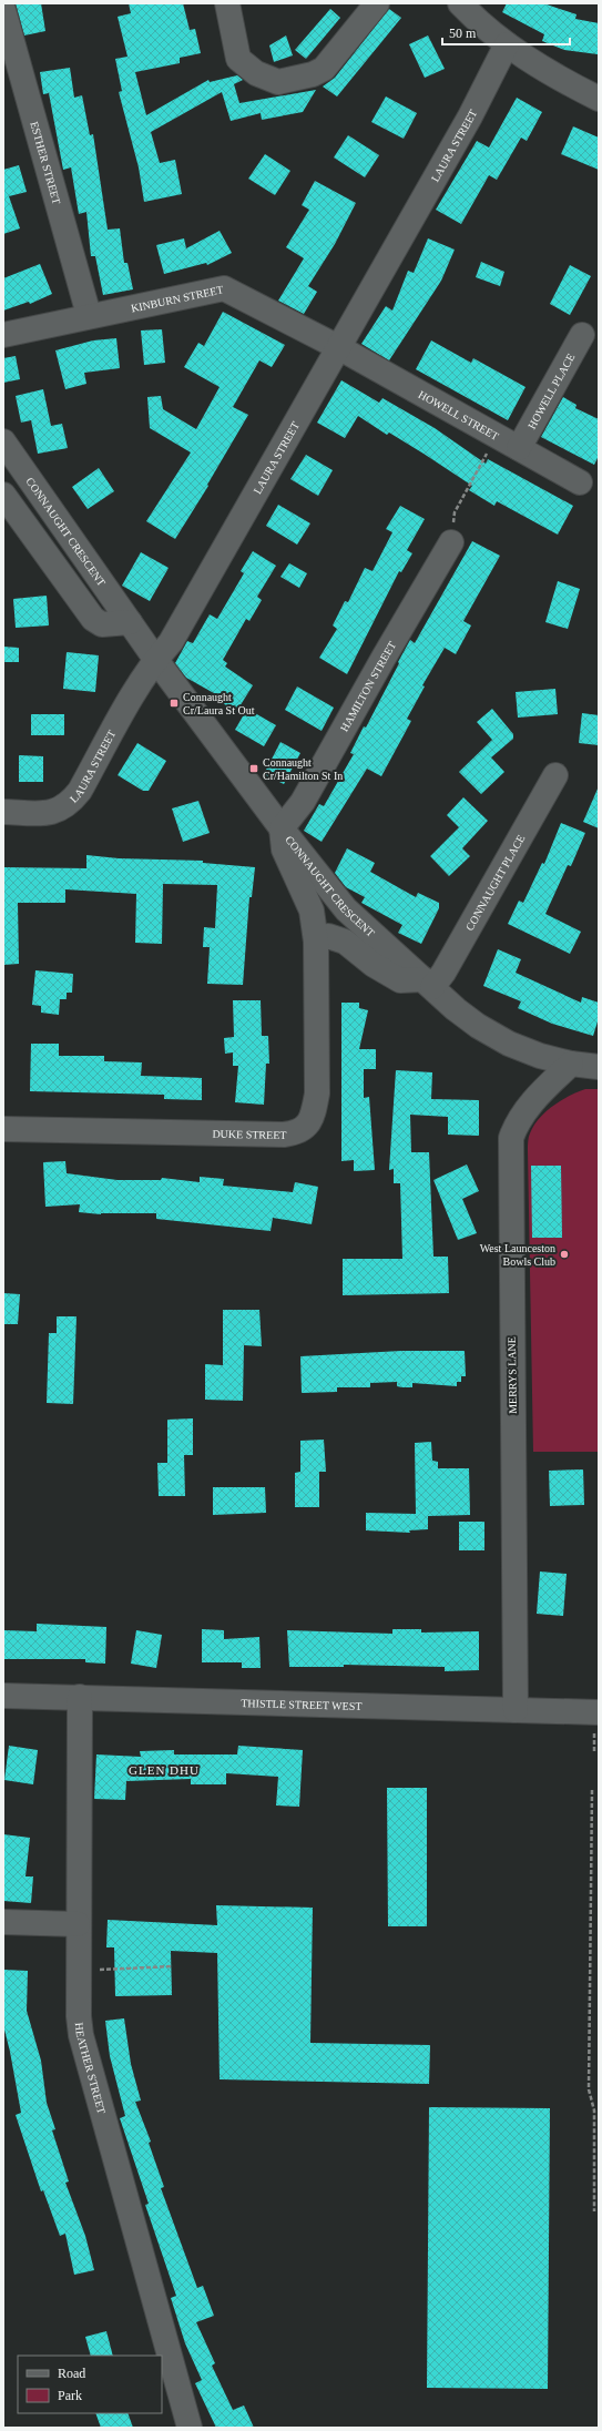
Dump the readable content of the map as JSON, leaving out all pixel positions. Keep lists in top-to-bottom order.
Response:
{
  "streets": {
    "street": [
      "LAURA STREET",
      "ESTHER STREET",
      "KINBURN STREET",
      "HOWELL PLACE",
      "HOWELL STREET",
      "CONNAUGHT CRESCENT",
      "HAMILTON STREET",
      "CONNAUGHT PLACE",
      "DUKE STREET",
      "MERRYS LANE",
      "THISTLE STREET WEST",
      "HEATHER STREET"
    ]
  },
  "crossings": [
    ["LAURA STREET", "KINBURN STREET"],
    ["LAURA STREET", "HOWELL STREET"],
    ["LAURA STREET", "CONNAUGHT CRESCENT"],
    ["ESTHER STREET", "KINBURN STREET"],
    ["KINBURN STREET", "HOWELL STREET"],
    ["HOWELL PLACE", "HOWELL STREET"],
    ["CONNAUGHT CRESCENT", "HAMILTON STREET"],
    ["CONNAUGHT CRESCENT", "CONNAUGHT PLACE"],
    ["CONNAUGHT CRESCENT", "DUKE STREET"],
    ["CONNAUGHT CRESCENT", "MERRYS LANE"],
    ["HAMILTON STREET", "DUKE STREET"],
    ["MERRYS LANE", "THISTLE STREET WEST"],
    ["THISTLE STREET WEST", "HEATHER STREET"]
  ],
  "districts": ["GLEN DHU"],
  "places": {
    "transit": ["Connaught Cr/Laura St Out", "Connaught Cr/Hamilton St In"],
    "other": ["West Launceston Bowls Club"]
  },
  "legend": ["Road", "Park"],
  "scale_bar": "50 m"
}
